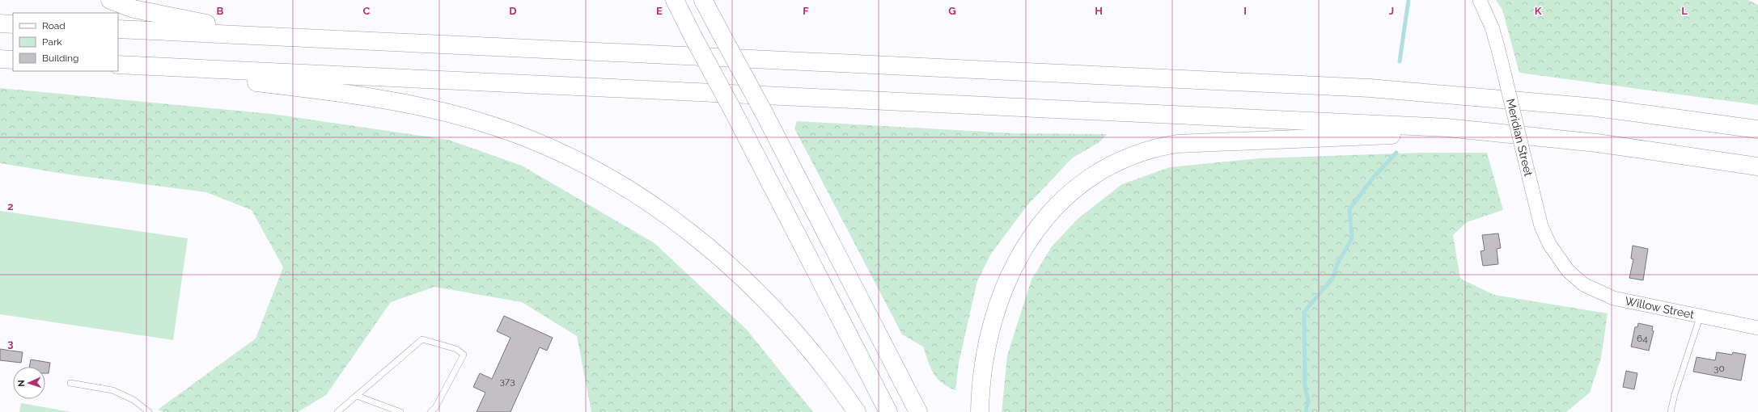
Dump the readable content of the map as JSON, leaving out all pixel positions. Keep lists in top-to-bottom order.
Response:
{
  "streets": {
    "street": ["Meridian Street", "Willow Street"]
  },
  "crossings": [
    ["Meridian Street", "Willow Street"]
  ],
  "house_numbers": ["64", "30", "373"],
  "legend": ["Road", "Park", "Building"],
  "north": "left",
  "grid": {
    "columns": [
      "B",
      "C",
      "D",
      "E",
      "F",
      "G",
      "H",
      "I",
      "J",
      "K",
      "L"
    ],
    "rows": ["2", "3"]
  }
}
